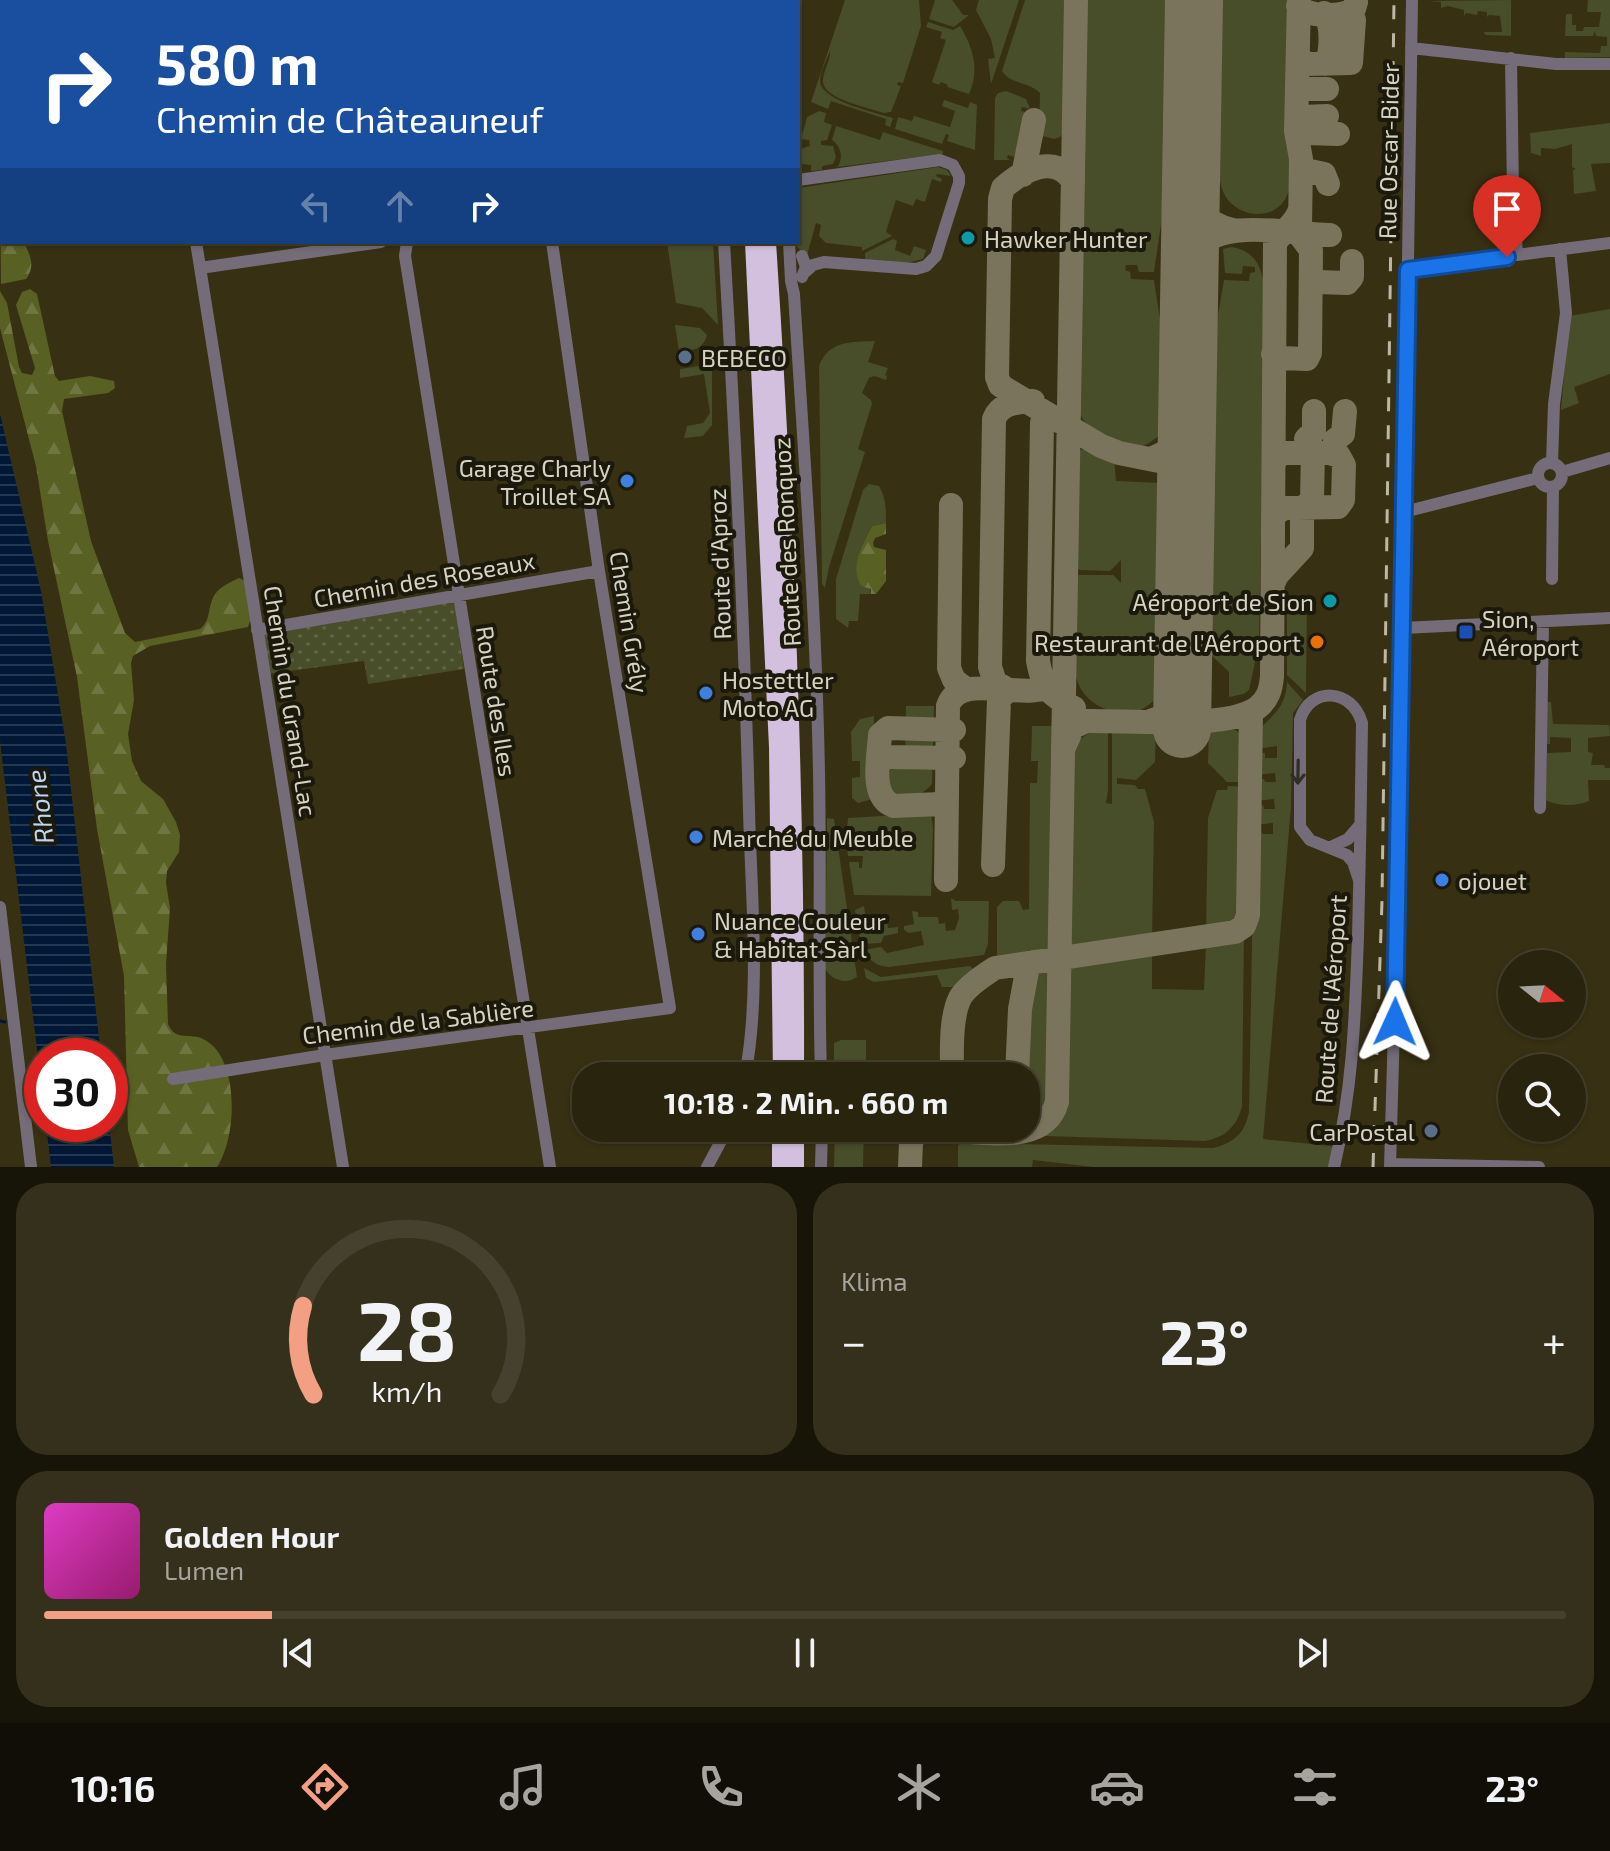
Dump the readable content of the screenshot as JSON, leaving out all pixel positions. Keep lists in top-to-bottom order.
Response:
{
  "streets": {
    "street": [
      "Rue Oscar-Bider",
      "Route des Ronquoz",
      "Route d'Aproz",
      "Chemin des Roseaux",
      "Chemin Grély",
      "Chemin du Grand-Lac",
      "Route des Iles",
      "Route de l'Aéroport",
      "Chemin de la Sablière"
    ]
  },
  "crossings": [
    ["Chemin des Roseaux", "Chemin Grély"],
    ["Chemin des Roseaux", "Chemin du Grand-Lac"],
    ["Chemin des Roseaux", "Route des Iles"],
    ["Chemin Grély", "Chemin de la Sablière"],
    ["Chemin du Grand-Lac", "Chemin de la Sablière"],
    ["Route des Iles", "Chemin de la Sablière"]
  ],
  "water": ["Rhone"],
  "places": {
    "other": [
      "Hawker Hunter",
      "BEBECO",
      "Garage Charly Troillet SA",
      "Aéroport de Sion",
      "Restaurant de l'Aéroport",
      "Hostettler Moto AG",
      "Marché du Meuble",
      "ojouet",
      "Nuance Couleur & Habitat Sàrl",
      "CarPostal"
    ],
    "transit": ["Sion, Aéroport"]
  },
  "north": "right",
  "page": {
    "turn": ["580 m", "Chemin de Châteauneuf"],
    "limit": "30",
    "trip": "10:18 · 2 Min. · 660 m",
    "tile": "Klima",
    "heat": ["−", "23°", "+"],
    "song": ["Golden Hour", "Lumen"],
    "tabs": ["10:16", "23°"],
    "gauge": ["28", "km/h"]
  }
}
